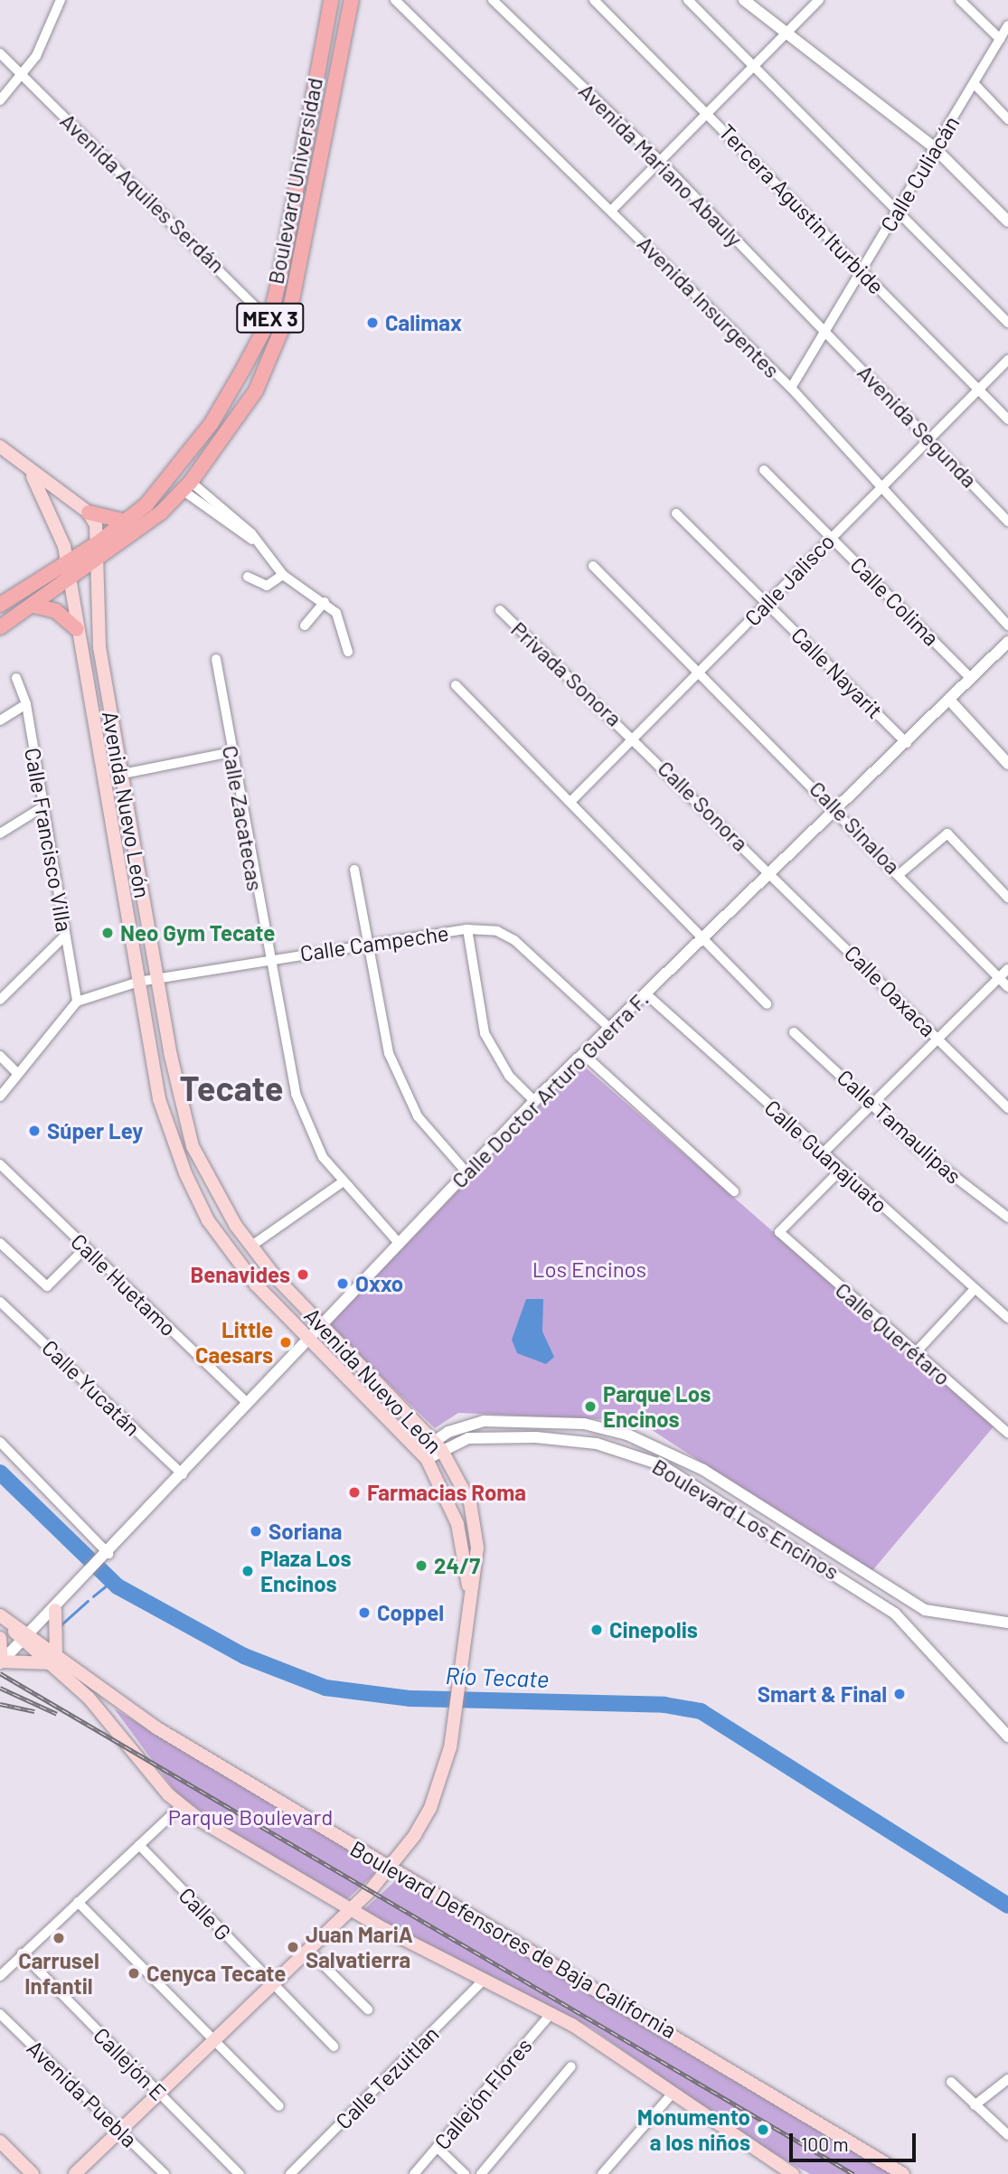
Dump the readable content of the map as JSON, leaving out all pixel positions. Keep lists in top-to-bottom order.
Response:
{
  "streets": {
    "main road": [
      "Boulevard Universidad",
      "MEX 3",
      "Avenida Nuevo León",
      "Boulevard Defensores de Baja California"
    ],
    "street": [
      "Avenida Mariano Abauly",
      "Calle Culiacán",
      "Avenida Aquiles Serdán",
      "Tercera Agustin Iturbide",
      "Avenida Insurgentes",
      "Avenida Segunda",
      "Calle Jalisco",
      "Calle Colima",
      "Calle Nayarit",
      "Privada Sonora",
      "Calle Sonora",
      "Calle Zacatecas",
      "Calle Sinaloa",
      "Calle Francisco Villa",
      "Calle Campeche",
      "Calle Oaxaca",
      "Calle Doctor Arturo Guerra F.",
      "Calle Tamaulipas",
      "Calle Guanajuato",
      "Calle Huetamo",
      "Calle Querétaro",
      "Calle Yucatán",
      "Boulevard Los Encinos",
      "Calle G",
      "Callejón E",
      "Calle Tezuitlan",
      "Avenida Puebla",
      "Callejón Flores"
    ]
  },
  "crossings": [
    ["Avenida Mariano Abauly", "Calle Culiacán"],
    ["Avenida Mariano Abauly", "Avenida Segunda"],
    ["Calle Culiacán", "Tercera Agustin Iturbide"],
    ["Calle Culiacán", "Avenida Insurgentes"],
    ["Calle Culiacán", "Avenida Segunda"],
    ["Boulevard Universidad", "Avenida Aquiles Serdán"],
    ["Boulevard Universidad", "Avenida Nuevo León"],
    ["Tercera Agustin Iturbide", "Calle Jalisco"],
    ["Avenida Insurgentes", "Calle Jalisco"],
    ["Avenida Segunda", "Calle Jalisco"],
    ["Calle Jalisco", "Calle Colima"],
    ["Calle Jalisco", "Calle Nayarit"],
    ["Calle Jalisco", "Privada Sonora"],
    ["Calle Jalisco", "Calle Sonora"],
    ["Calle Jalisco", "Calle Sinaloa"],
    ["Calle Colima", "Calle Doctor Arturo Guerra F."],
    ["Calle Nayarit", "Calle Doctor Arturo Guerra F."],
    ["Privada Sonora", "Calle Sonora"],
    ["Avenida Nuevo León", "Calle Campeche"],
    ["Avenida Nuevo León", "Calle Doctor Arturo Guerra F."],
    ["Avenida Nuevo León", "Boulevard Los Encinos"],
    ["Calle Sonora", "Calle Oaxaca"],
    ["Calle Sonora", "Calle Doctor Arturo Guerra F."],
    ["Calle Zacatecas", "Calle Campeche"],
    ["Calle Zacatecas", "Calle Doctor Arturo Guerra F."],
    ["Calle Sinaloa", "Calle Doctor Arturo Guerra F."],
    ["Calle Francisco Villa", "Calle Campeche"],
    ["Calle Campeche", "Calle Doctor Arturo Guerra F."],
    ["Calle Oaxaca", "Calle Doctor Arturo Guerra F."],
    ["Calle Doctor Arturo Guerra F.", "Calle Guanajuato"],
    ["Calle Doctor Arturo Guerra F.", "Calle Huetamo"],
    ["Calle Doctor Arturo Guerra F.", "Calle Yucatán"],
    ["Calle Doctor Arturo Guerra F.", "Boulevard Defensores de Baja California"],
    ["Calle Guanajuato", "Calle Querétaro"],
    ["Boulevard Defensores de Baja California", "Calle Tezuitlan"],
    ["Boulevard Defensores de Baja California", "Callejón Flores"]
  ],
  "districts": ["Tecate"],
  "water": ["Río Tecate"],
  "parks": ["Los Encinos", "Parque Boulevard"],
  "places": [
    "Calimax",
    "Neo Gym Tecate",
    "Súper Ley",
    "Benavides",
    "Oxxo",
    "Little Caesars",
    "Parque Los Encinos",
    "Farmacias Roma",
    "Soriana",
    "24/7",
    "Plaza Los Encinos",
    "Coppel",
    "Cinepolis",
    "Smart & Final",
    "Carrusel Infantil",
    "Juan MariA Salvatierra",
    "Cenyca Tecate",
    "Monumento a los niños"
  ],
  "scale_bar": "100 m"
}
